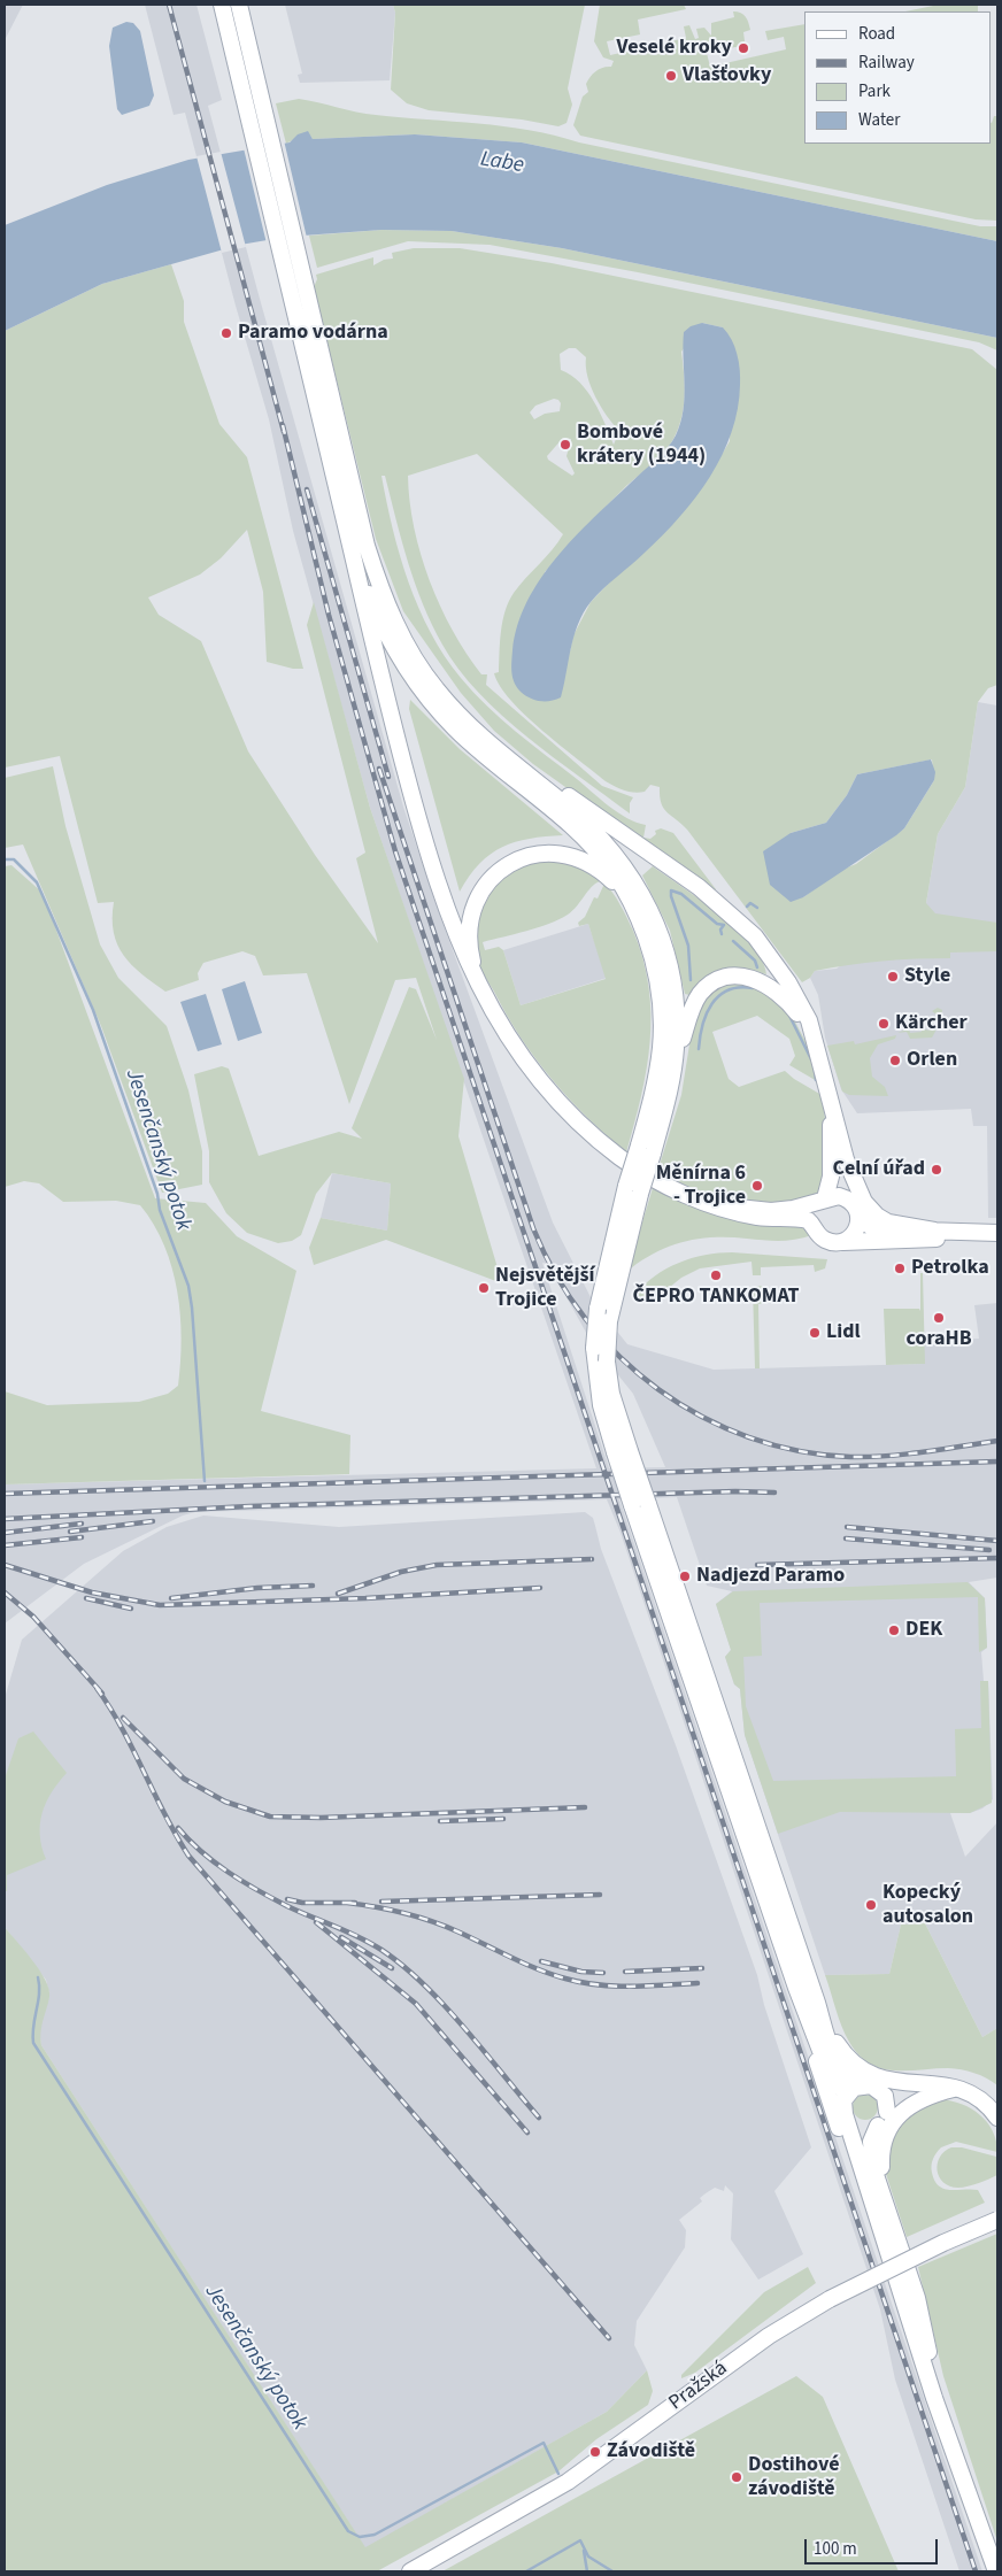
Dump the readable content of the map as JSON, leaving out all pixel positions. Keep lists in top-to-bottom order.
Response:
{
  "streets": {
    "main road": ["Pražská"]
  },
  "water": ["Labe", "Jesenčanský potok"],
  "places": [
    "Veselé kroky",
    "Vlašťovky",
    "Paramo vodárna",
    "Bombové krátery (1944)",
    "Style",
    "Kärcher",
    "Orlen",
    "Celní úřad",
    "Měnírna 6 - Trojice",
    "Petrolka",
    "ČEPRO TANKOMAT",
    "Nejsvětější Trojice",
    "coraHB",
    "Lidl",
    "Nadjezd Paramo",
    "DEK",
    "Kopecký autosalon",
    "Závodiště",
    "Dostihové závodiště"
  ],
  "legend": [
    "Road",
    "Railway",
    "Park",
    "Water"
  ],
  "scale_bar": "100 m"
}
